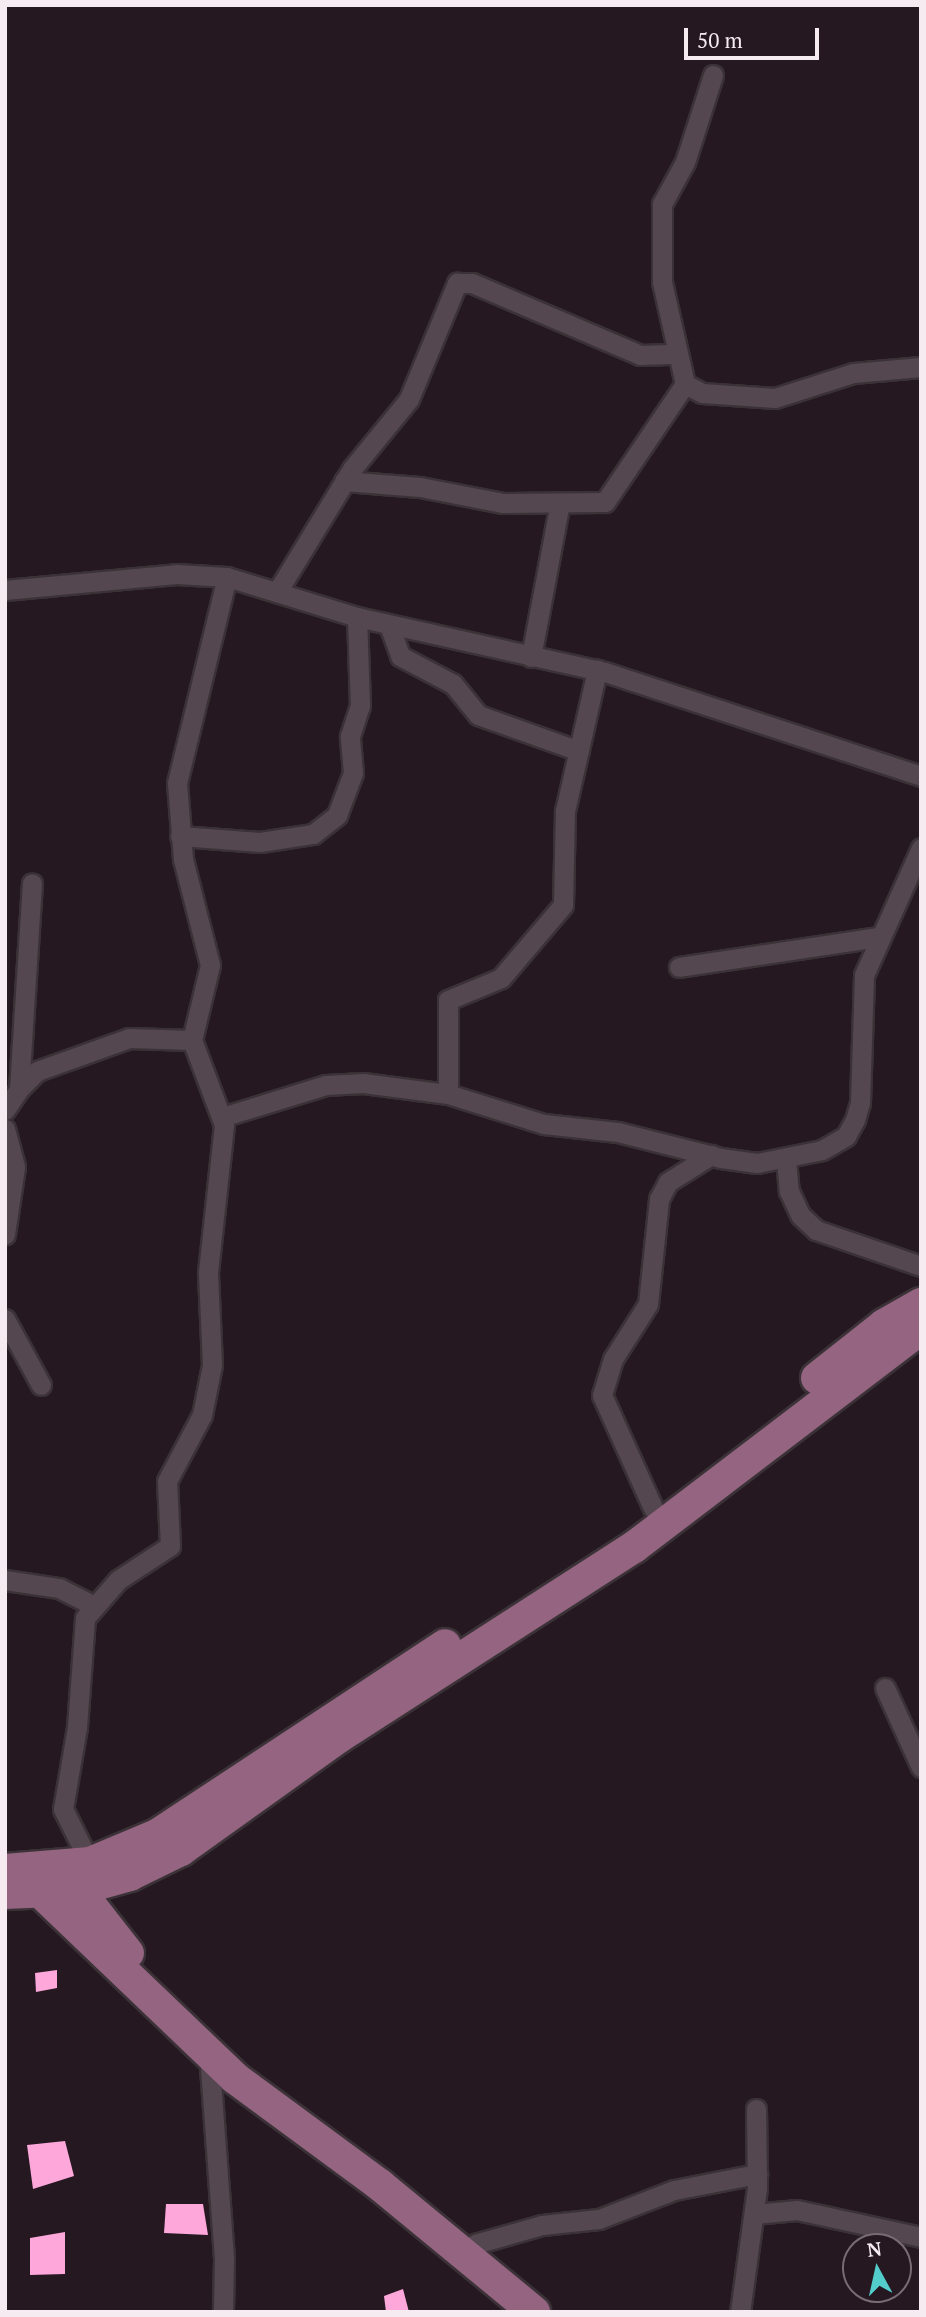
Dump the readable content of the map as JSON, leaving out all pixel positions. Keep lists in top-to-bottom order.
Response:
{
  "scale_bar": "50 m",
  "north": "top"
}
